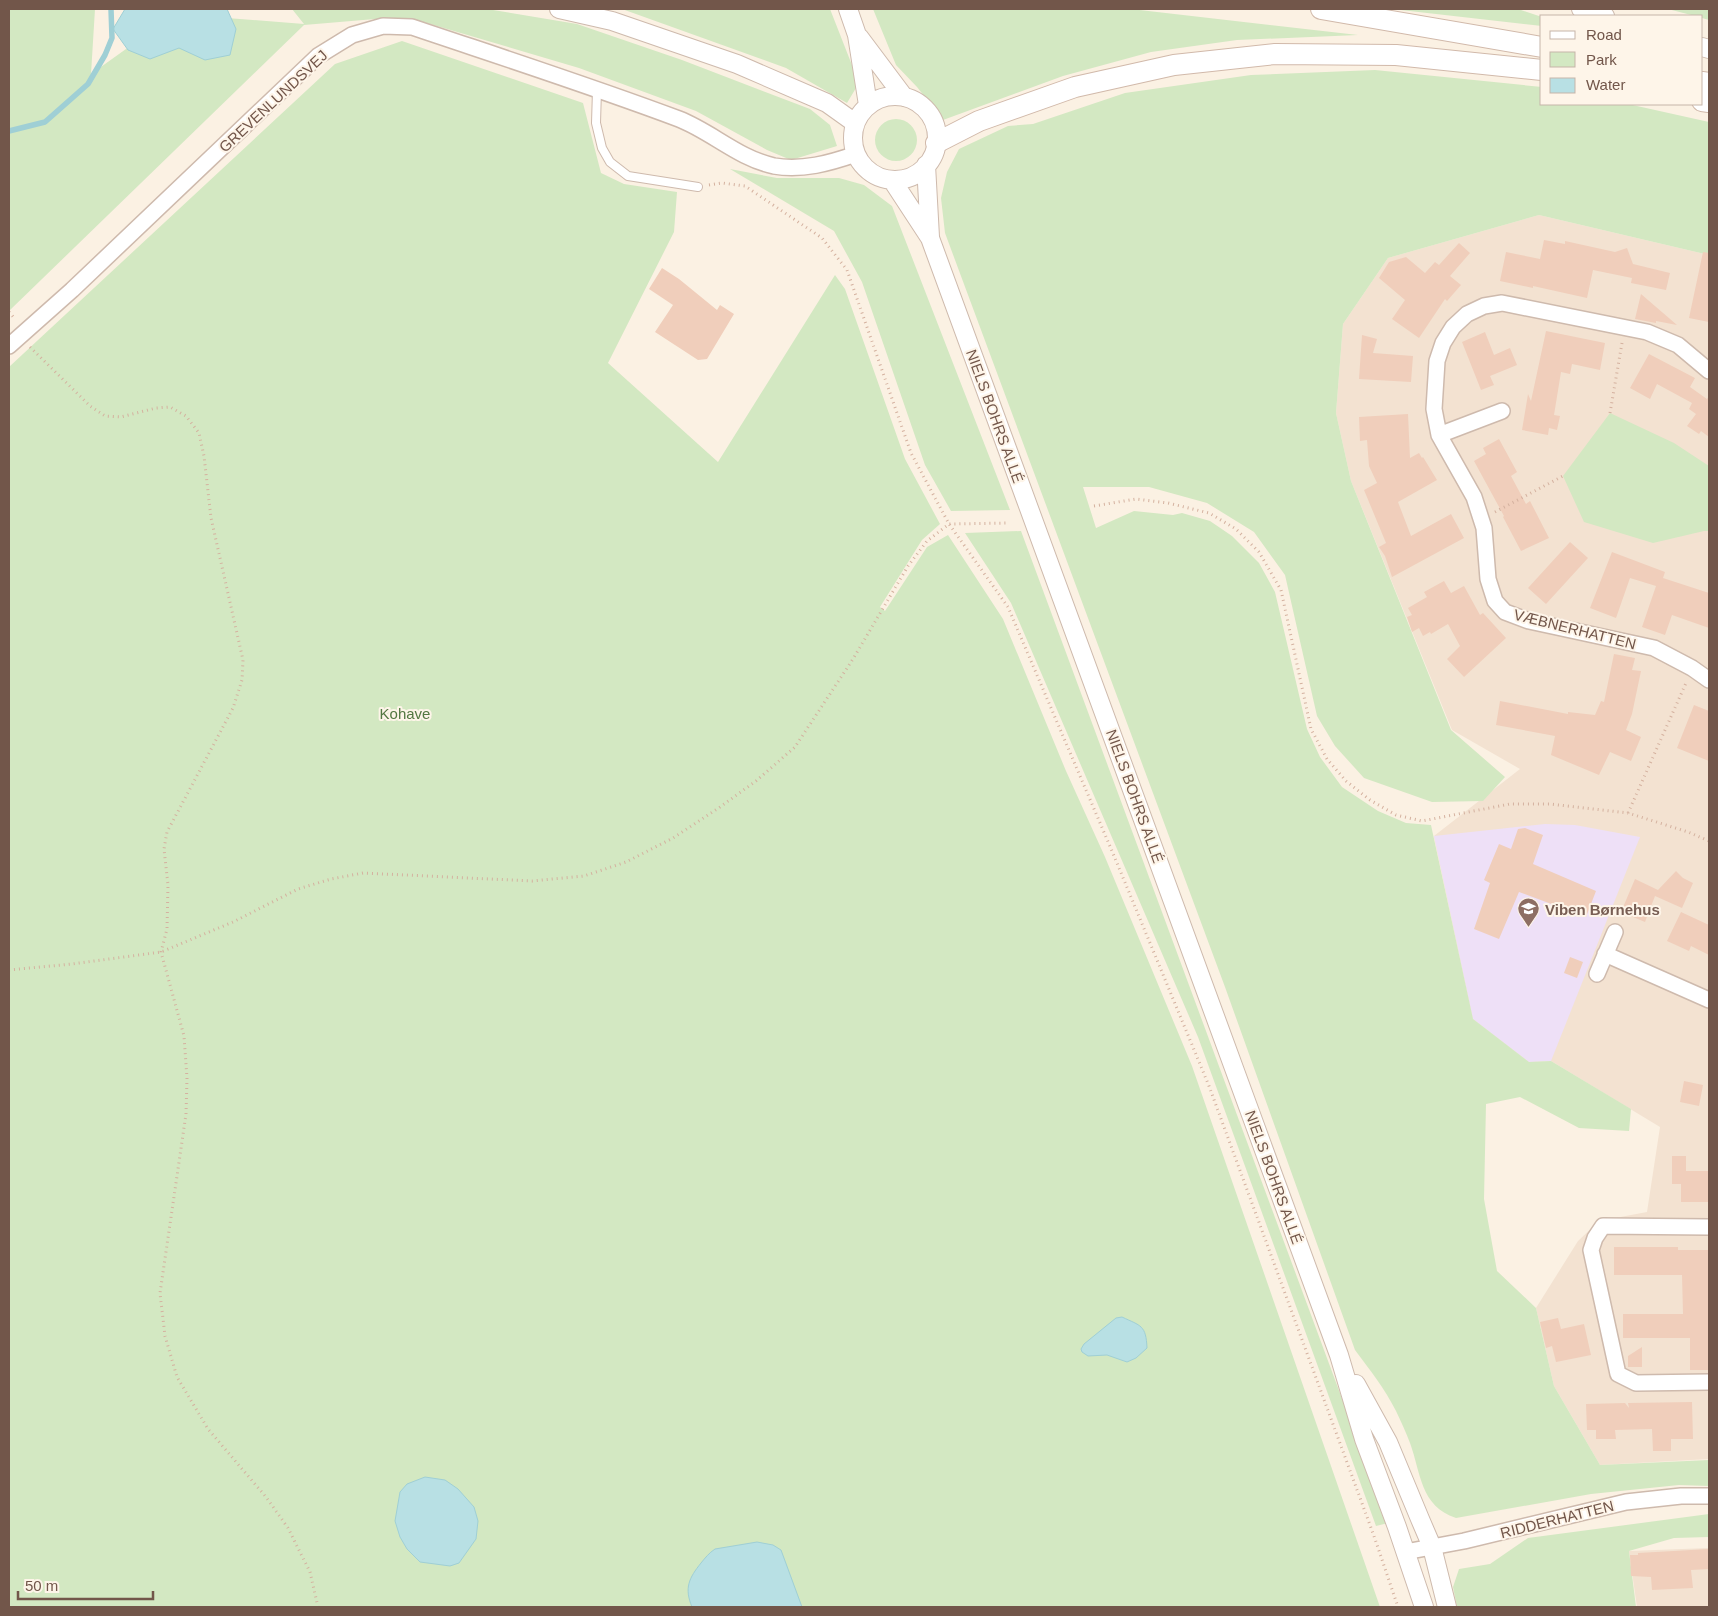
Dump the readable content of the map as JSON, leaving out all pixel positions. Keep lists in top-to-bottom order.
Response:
{
  "streets": {
    "street": [
      "GREVENLUNDSVEJ",
      "NIELS BOHRS ALLÉ",
      "VÆBNERHATTEN",
      "RIDDERHATTEN"
    ]
  },
  "crossings": [
    ["GREVENLUNDSVEJ", "NIELS BOHRS ALLÉ"],
    ["NIELS BOHRS ALLÉ", "RIDDERHATTEN"]
  ],
  "parks": ["Kohave"],
  "places": {
    "school or university": ["Viben Børnehus"]
  },
  "legend": ["Road", "Park", "Water"],
  "scale_bar": "50 m"
}
